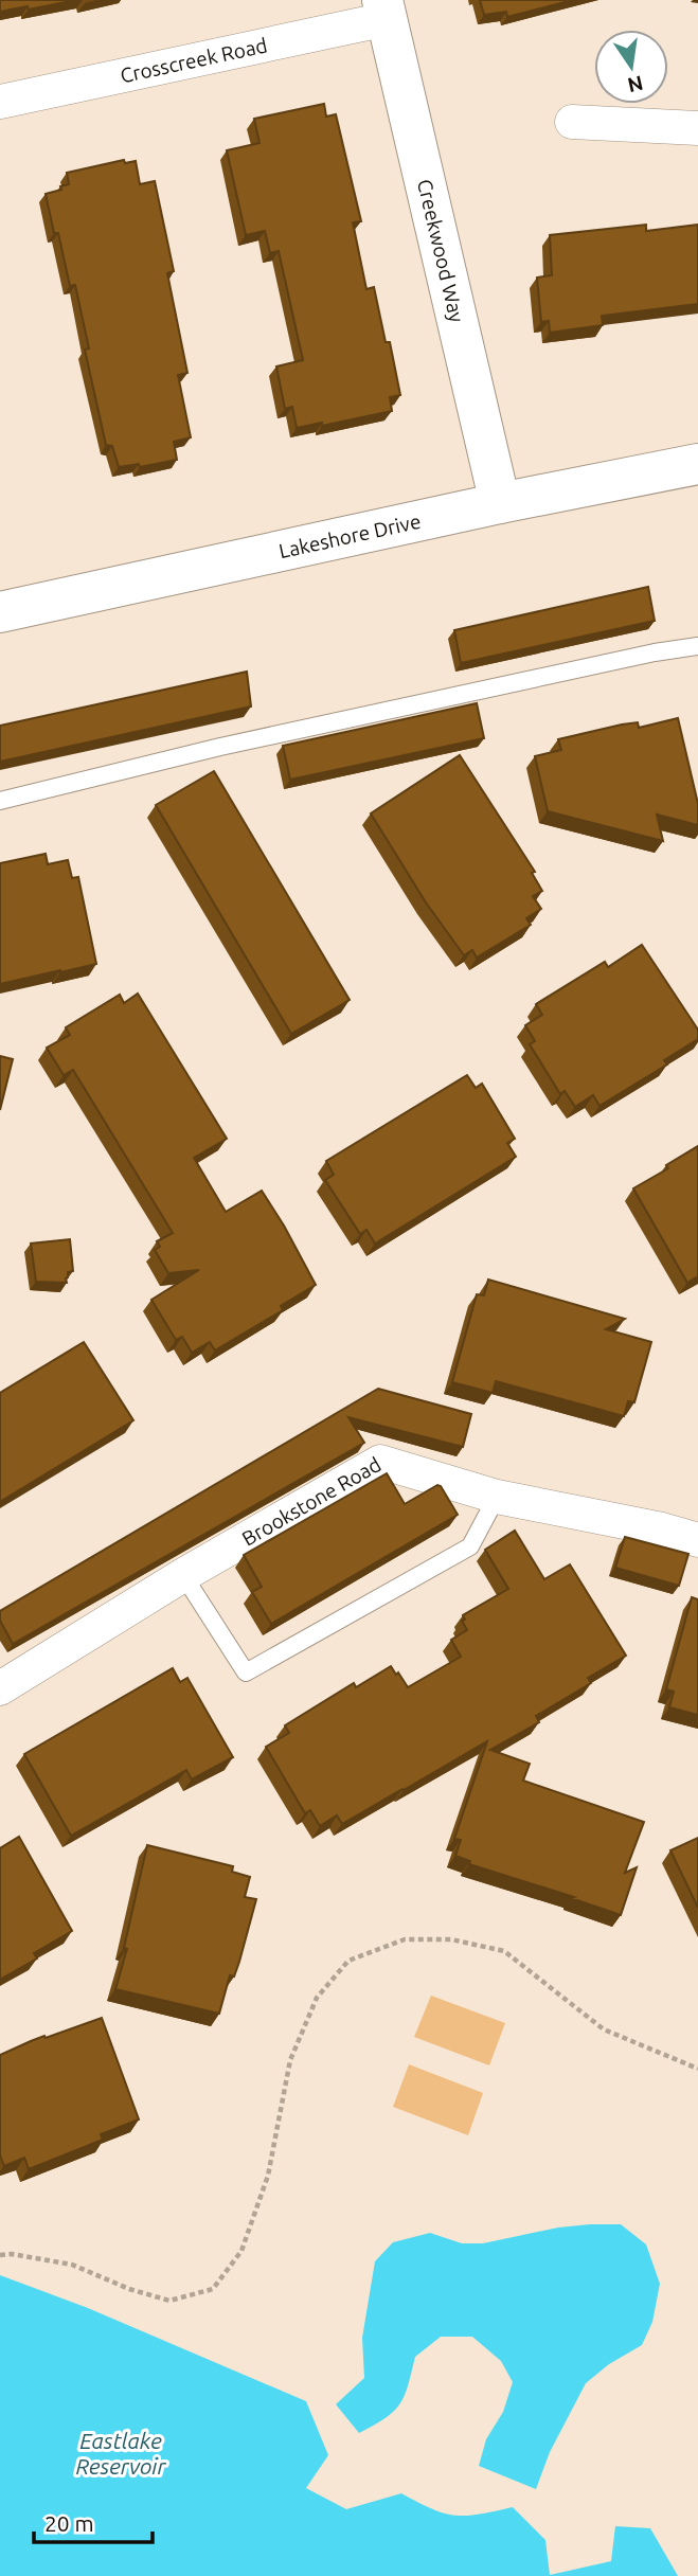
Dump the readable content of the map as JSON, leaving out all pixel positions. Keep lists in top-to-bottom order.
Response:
{
  "streets": {
    "street": [
      "Crosscreek Road",
      "Creekwood Way",
      "Lakeshore Drive",
      "Brookstone Road"
    ]
  },
  "crossings": [
    ["Crosscreek Road", "Creekwood Way"],
    ["Creekwood Way", "Lakeshore Drive"]
  ],
  "water": ["Eastlake Reservoir"],
  "scale_bar": "20 m",
  "north": "bottom"
}
